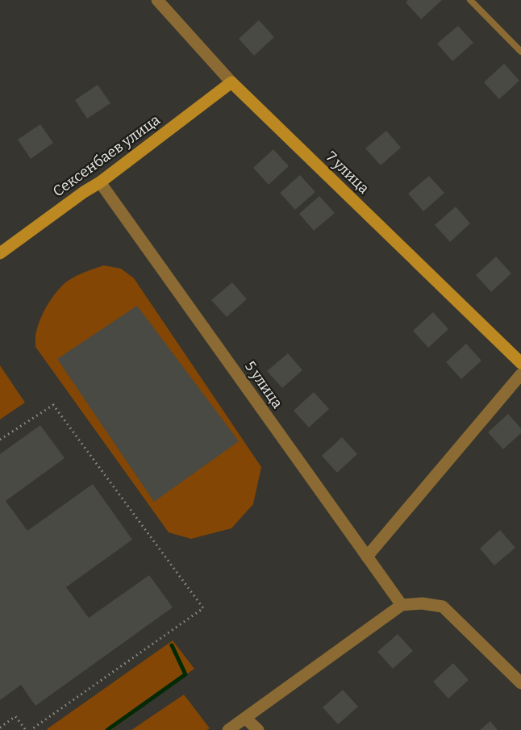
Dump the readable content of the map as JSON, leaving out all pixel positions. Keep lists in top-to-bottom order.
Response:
{
  "streets": {
    "street": ["Сексенбаев улица", "7 улица", "5 улица"]
  },
  "crossings": [
    ["Сексенбаев улица", "7 улица"],
    ["Сексенбаев улица", "5 улица"]
  ]
}
